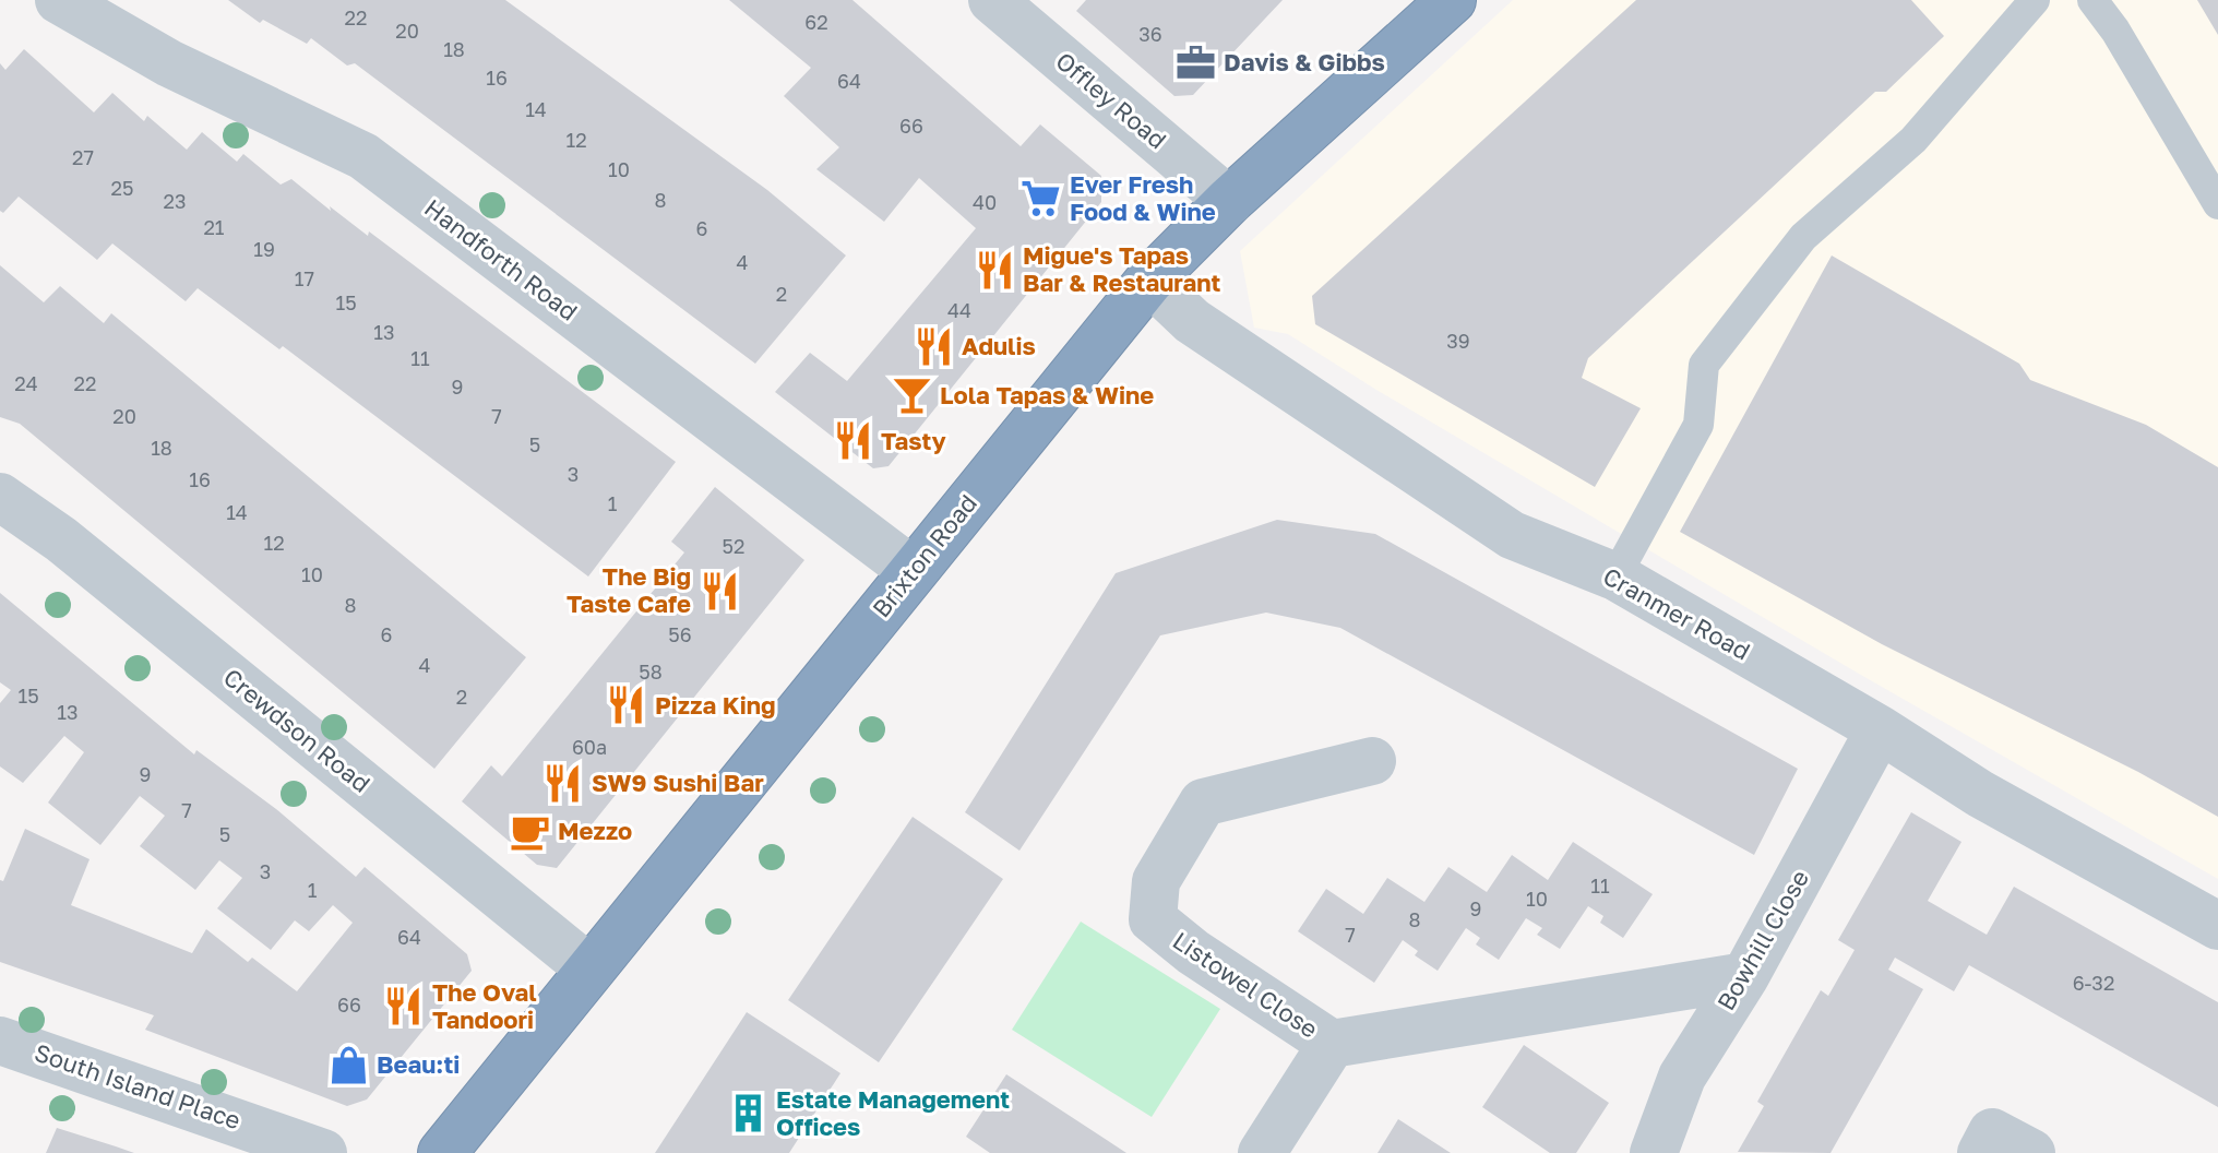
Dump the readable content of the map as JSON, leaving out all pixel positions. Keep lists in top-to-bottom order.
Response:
{
  "streets": {
    "highway": ["Brixton Road"],
    "street": [
      "Offley Road",
      "Handforth Road",
      "Cranmer Road",
      "Crewdson Road",
      "Bowhill Close",
      "Listowel Close",
      "South Island Place"
    ]
  },
  "crossings": [
    ["Offley Road", "Brixton Road"],
    ["Handforth Road", "Brixton Road"],
    ["Brixton Road", "Cranmer Road"],
    ["Brixton Road", "Crewdson Road"],
    ["Cranmer Road", "Bowhill Close"],
    ["Bowhill Close", "Listowel Close"]
  ],
  "places": {
    "office": ["Davis & Gibbs"],
    "supermarket": ["Ever Fresh Food & Wine"],
    "restaurant": [
      "Migue's Tapas Bar & Restaurant",
      "Adulis",
      "Tasty",
      "The Big Taste Cafe",
      "Pizza King",
      "SW9 Sushi Bar",
      "The Oval Tandoori"
    ],
    "bar": ["Lola Tapas & Wine"],
    "cafe": ["Mezzo"],
    "shop": ["Beau:ti"],
    "building": ["Estate Management Offices"]
  },
  "house_numbers": [
    "22",
    "62",
    "20",
    "36",
    "18",
    "16",
    "64",
    "14",
    "66",
    "12",
    "27",
    "10",
    "25",
    "8",
    "23",
    "40",
    "21",
    "6",
    "19",
    "4",
    "17",
    "2",
    "15",
    "44",
    "13",
    "39",
    "11",
    "24",
    "22",
    "9",
    "20",
    "7",
    "5",
    "18",
    "3",
    "16",
    "1",
    "14",
    "12",
    "52",
    "10",
    "8",
    "6",
    "56",
    "4",
    "58",
    "15",
    "2",
    "13",
    "60a",
    "9",
    "7",
    "5",
    "3",
    "11",
    "1",
    "10",
    "9",
    "8",
    "7",
    "64",
    "6-32",
    "66"
  ]
}
